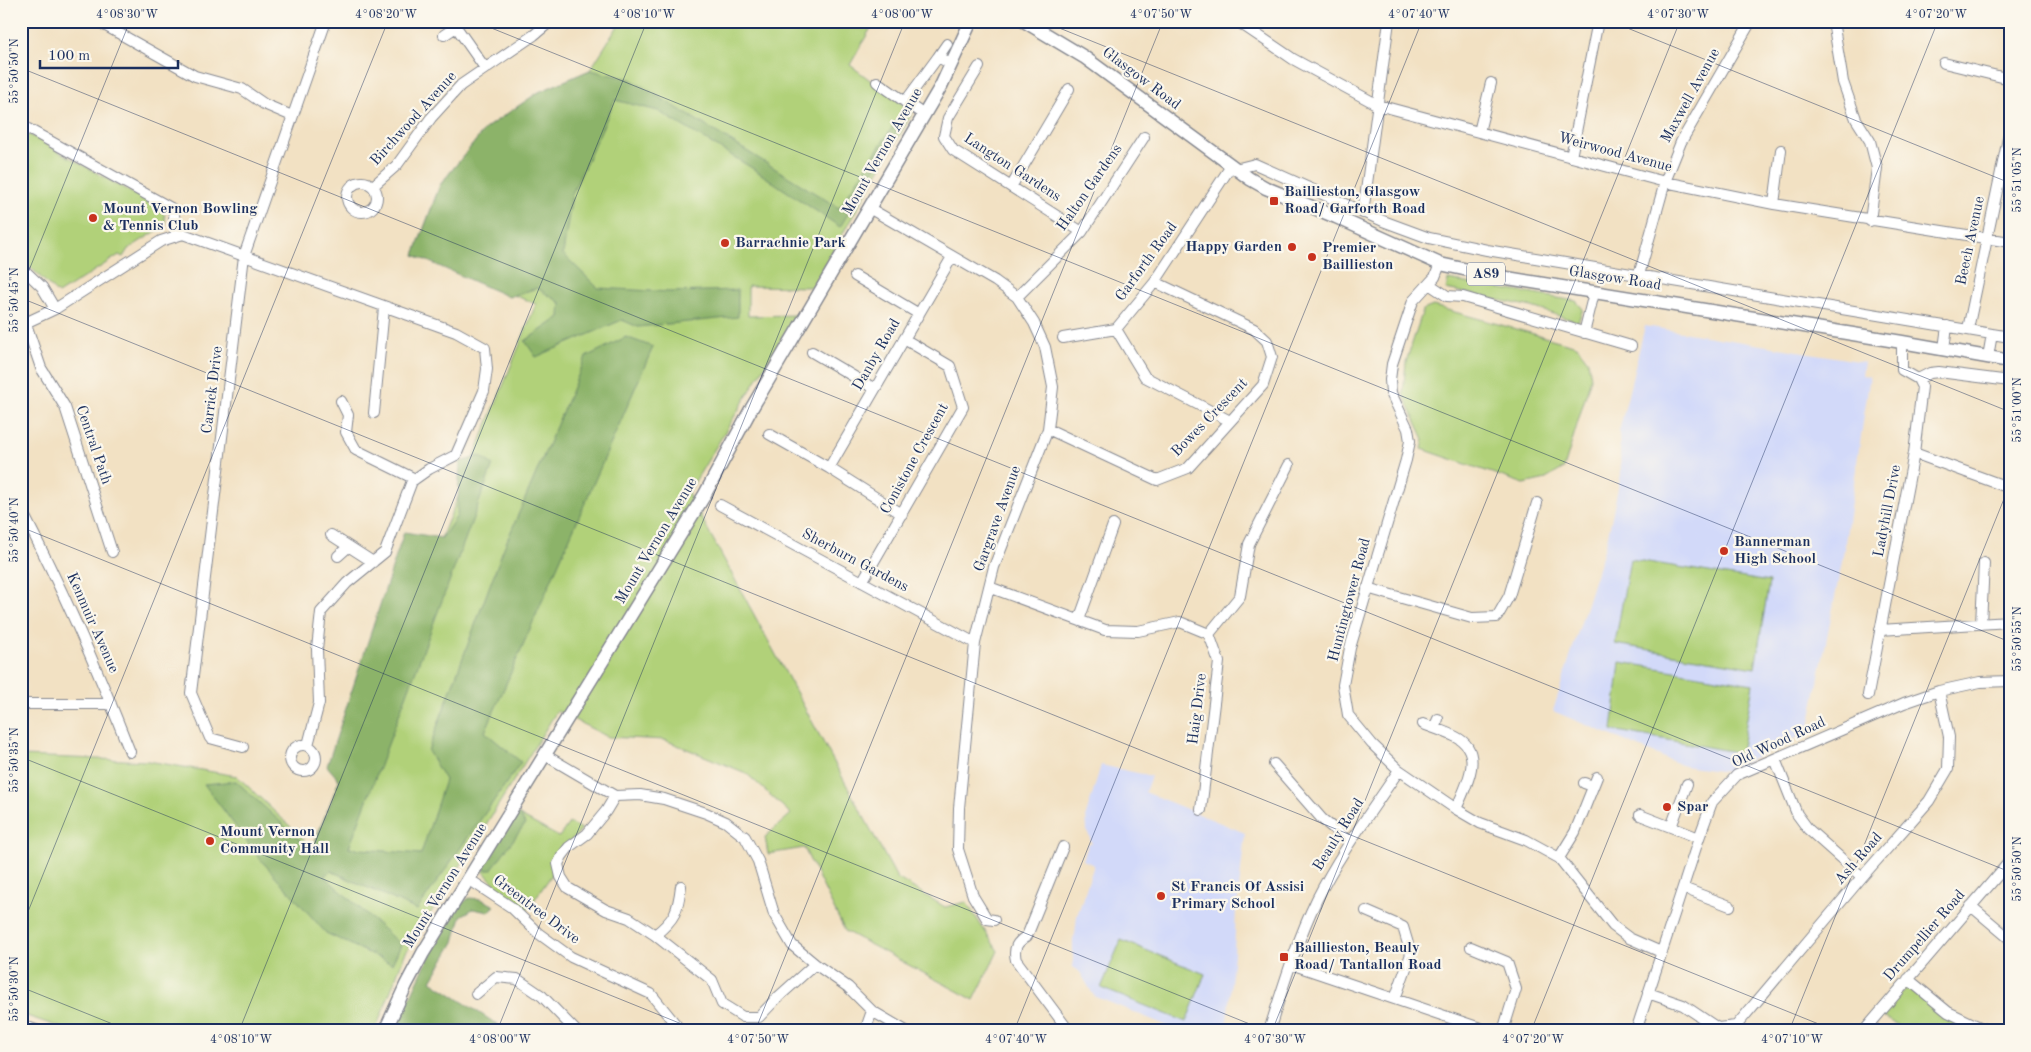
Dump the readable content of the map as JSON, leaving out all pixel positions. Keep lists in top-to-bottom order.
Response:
{
  "streets": {
    "main road": ["Glasgow Road", "Mount Vernon Avenue", "A89"],
    "street": [
      "Maxwell Avenue",
      "Birchwood Avenue",
      "Weirwood Avenue",
      "Langton Gardens",
      "Halton Gardens",
      "Beech Avenue",
      "Garforth Road",
      "Danby Road",
      "Carrick Drive",
      "Bowes Crescent",
      "Central Path",
      "Conistone Crescent",
      "Ladyhill Drive",
      "Gargrave Avenue",
      "Sherburn Gardens",
      "Huntingtower Road",
      "Kenmuir Avenue",
      "Haig Drive",
      "Old Wood Road",
      "Beauly Road",
      "Ash Road",
      "Greentree Drive",
      "Drumpellier Road"
    ]
  },
  "crossings": [
    ["Glasgow Road", "Maxwell Avenue"],
    ["Glasgow Road", "Beech Avenue"],
    ["Glasgow Road", "Garforth Road"],
    ["Glasgow Road", "Huntingtower Road"],
    ["Maxwell Avenue", "Weirwood Avenue"],
    ["Mount Vernon Avenue", "Gargrave Avenue"],
    ["Mount Vernon Avenue", "Greentree Drive"],
    ["Weirwood Avenue", "Beech Avenue"],
    ["Langton Gardens", "Halton Gardens"],
    ["Halton Gardens", "Gargrave Avenue"],
    ["Garforth Road", "Bowes Crescent"],
    ["Danby Road", "Conistone Crescent"],
    ["Danby Road", "Gargrave Avenue"],
    ["Bowes Crescent", "Gargrave Avenue"],
    ["Conistone Crescent", "Sherburn Gardens"],
    ["Gargrave Avenue", "Sherburn Gardens"],
    ["Huntingtower Road", "Old Wood Road"],
    ["Huntingtower Road", "Beauly Road"],
    ["Old Wood Road", "Ash Road"]
  ],
  "places": {
    "transit": ["Baillieston, Glasgow Road/ Garforth Road", "Baillieston, Beauly Road/ Tantallon Road"],
    "other": [
      "Mount Vernon Bowling & Tennis Club",
      "Barrachnie Park",
      "Happy Garden",
      "Premier Baillieston",
      "Bannerman High School",
      "Spar",
      "Mount Vernon Community Hall",
      "St Francis Of Assisi Primary School"
    ]
  },
  "scale_bar": "100 m",
  "coordinates": [
    "4°08'30\"W",
    "4°08'20\"W",
    "4°08'10\"W",
    "4°08'00\"W",
    "4°07'50\"W",
    "4°07'40\"W",
    "4°07'30\"W",
    "4°07'20\"W",
    "55°50'50\"N",
    "55°51'05\"N",
    "55°50'45\"N",
    "55°51'00\"N",
    "55°50'40\"N",
    "55°50'55\"N",
    "55°50'35\"N",
    "55°50'30\"N",
    "4°07'10\"W"
  ]
}
